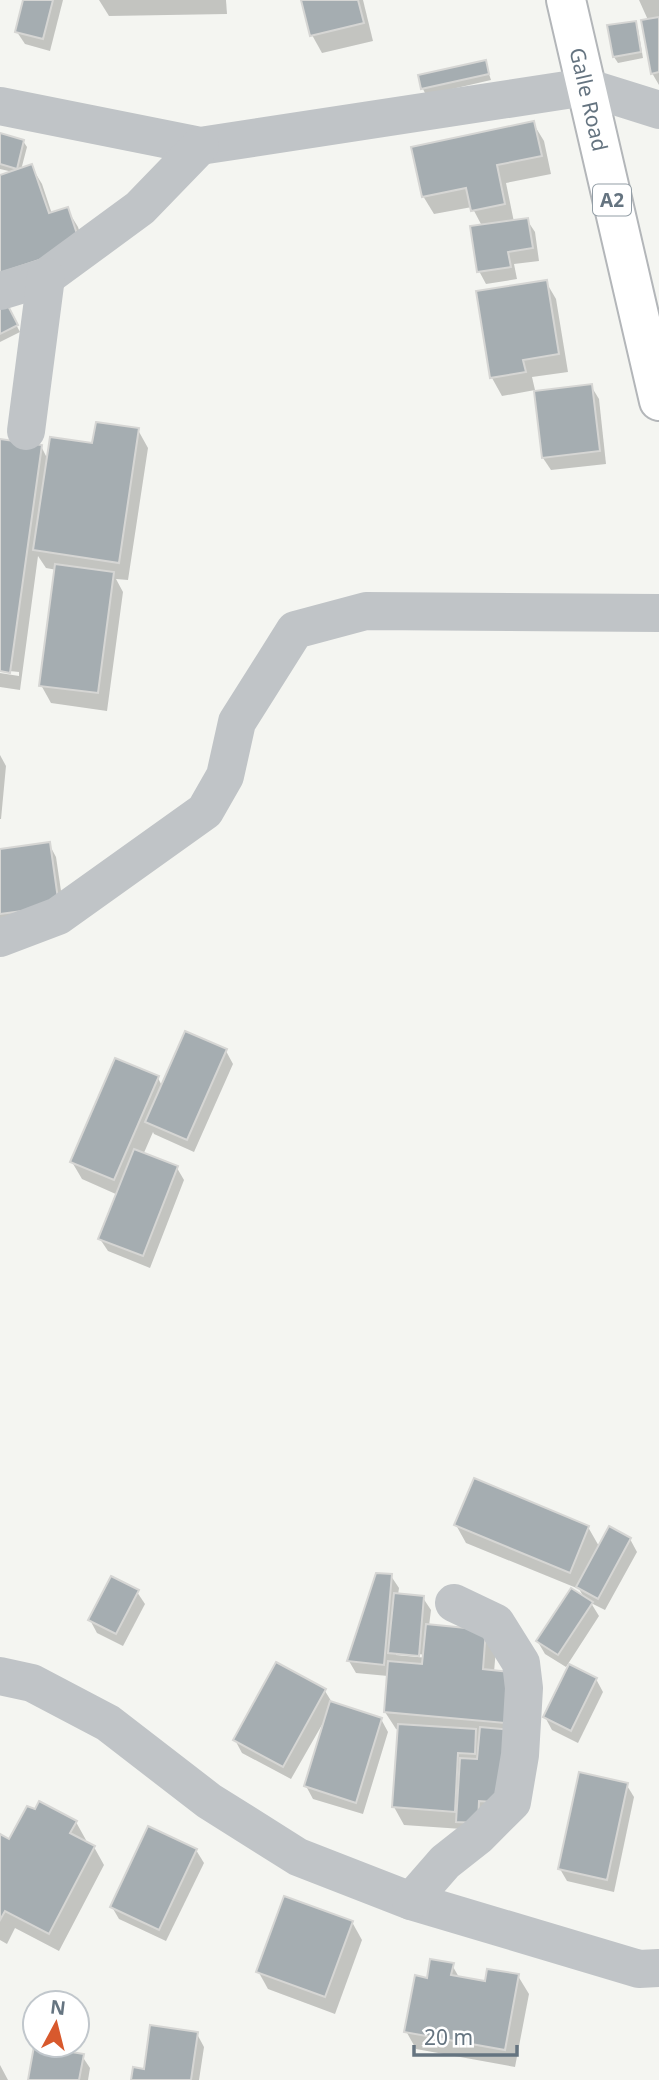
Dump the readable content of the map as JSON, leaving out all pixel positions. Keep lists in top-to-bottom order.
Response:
{
  "streets": {
    "highway": ["Galle Road", "A2"]
  },
  "scale_bar": "20 m",
  "north": "top"
}
